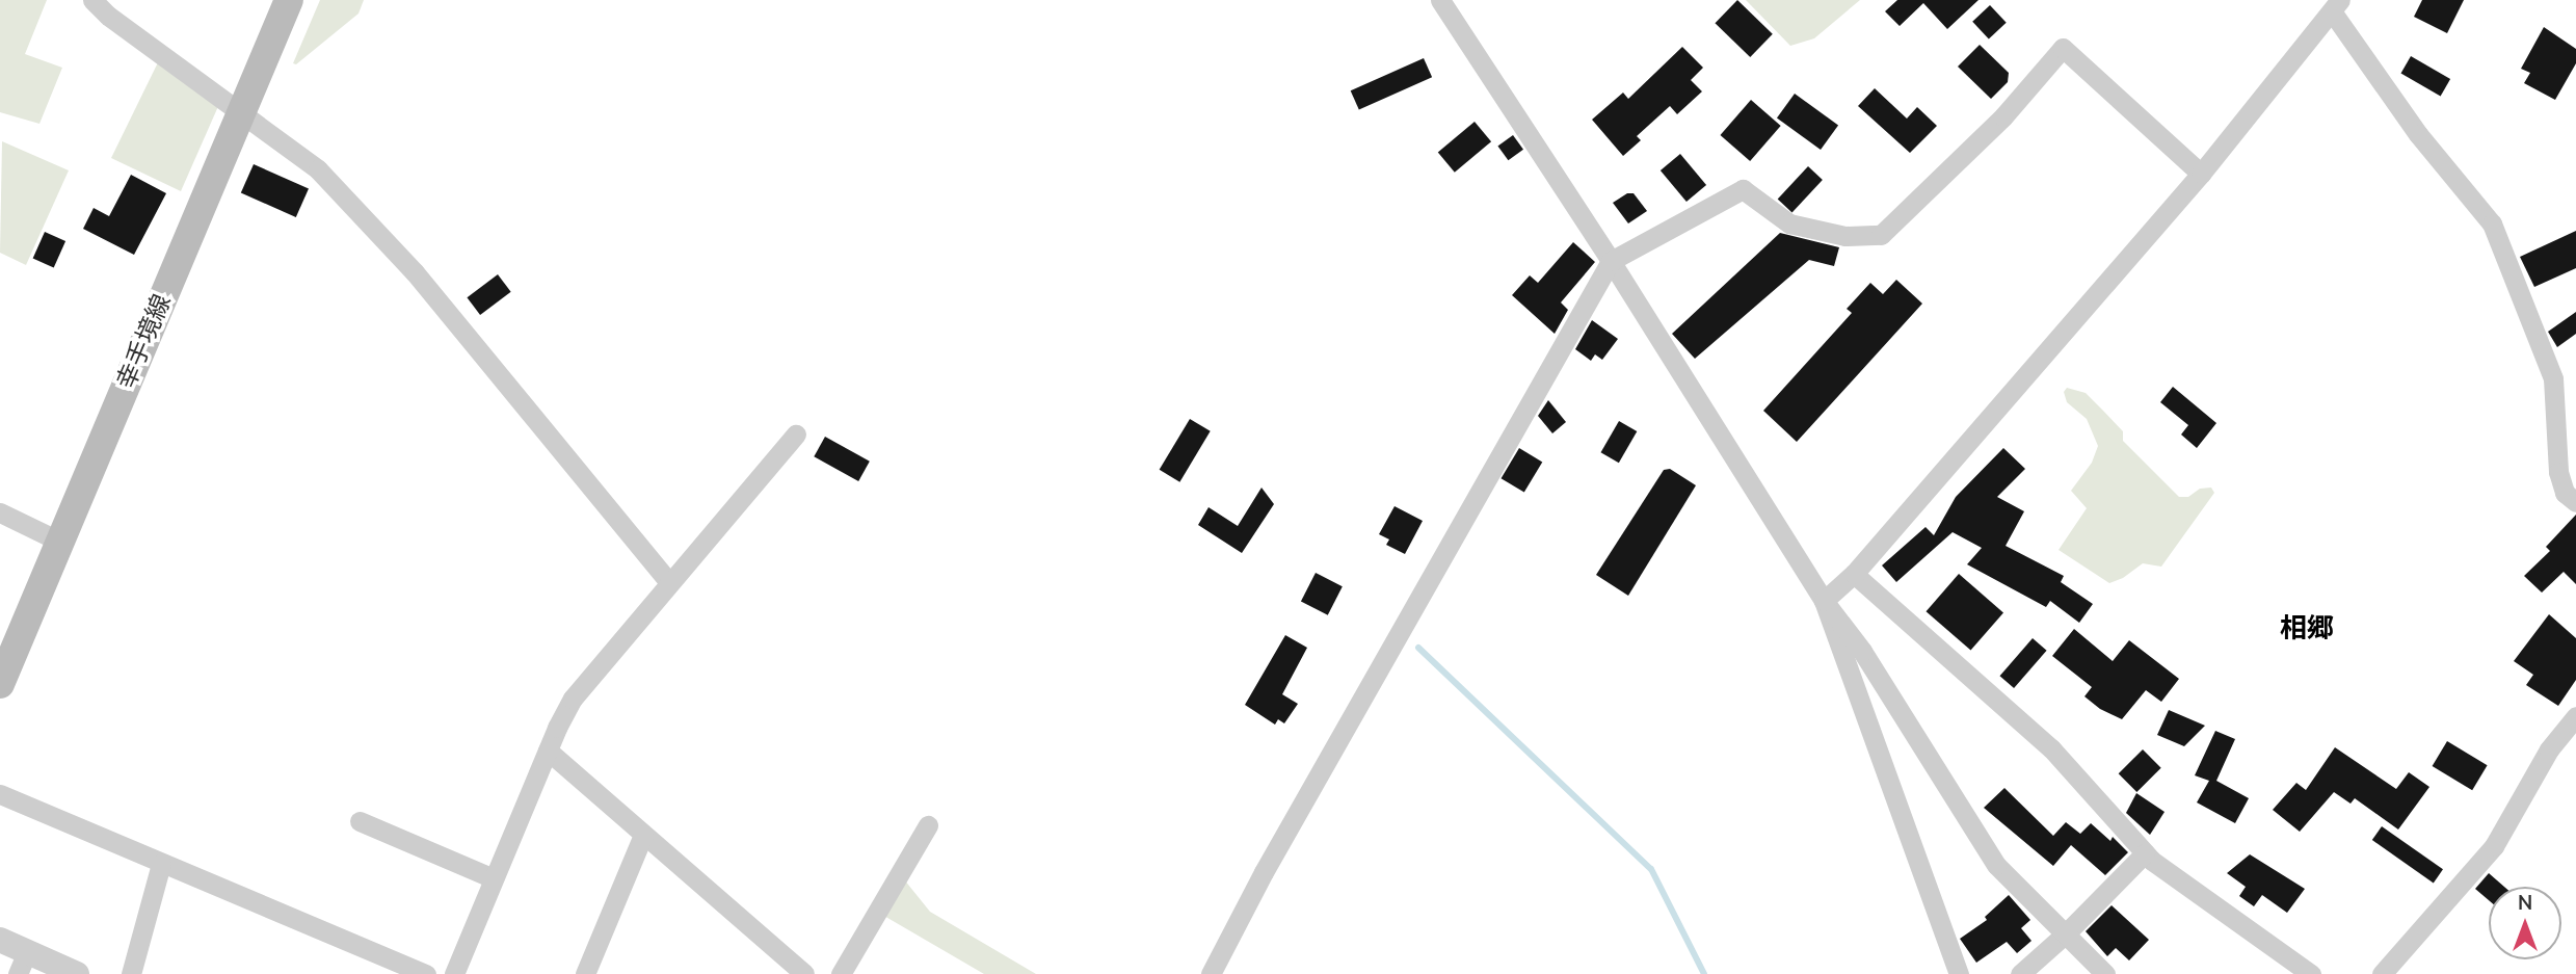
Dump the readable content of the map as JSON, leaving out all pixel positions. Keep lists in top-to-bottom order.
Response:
{
  "streets": {
    "main road": ["幸手境線"]
  },
  "districts": ["相郷"],
  "north": "top"
}
